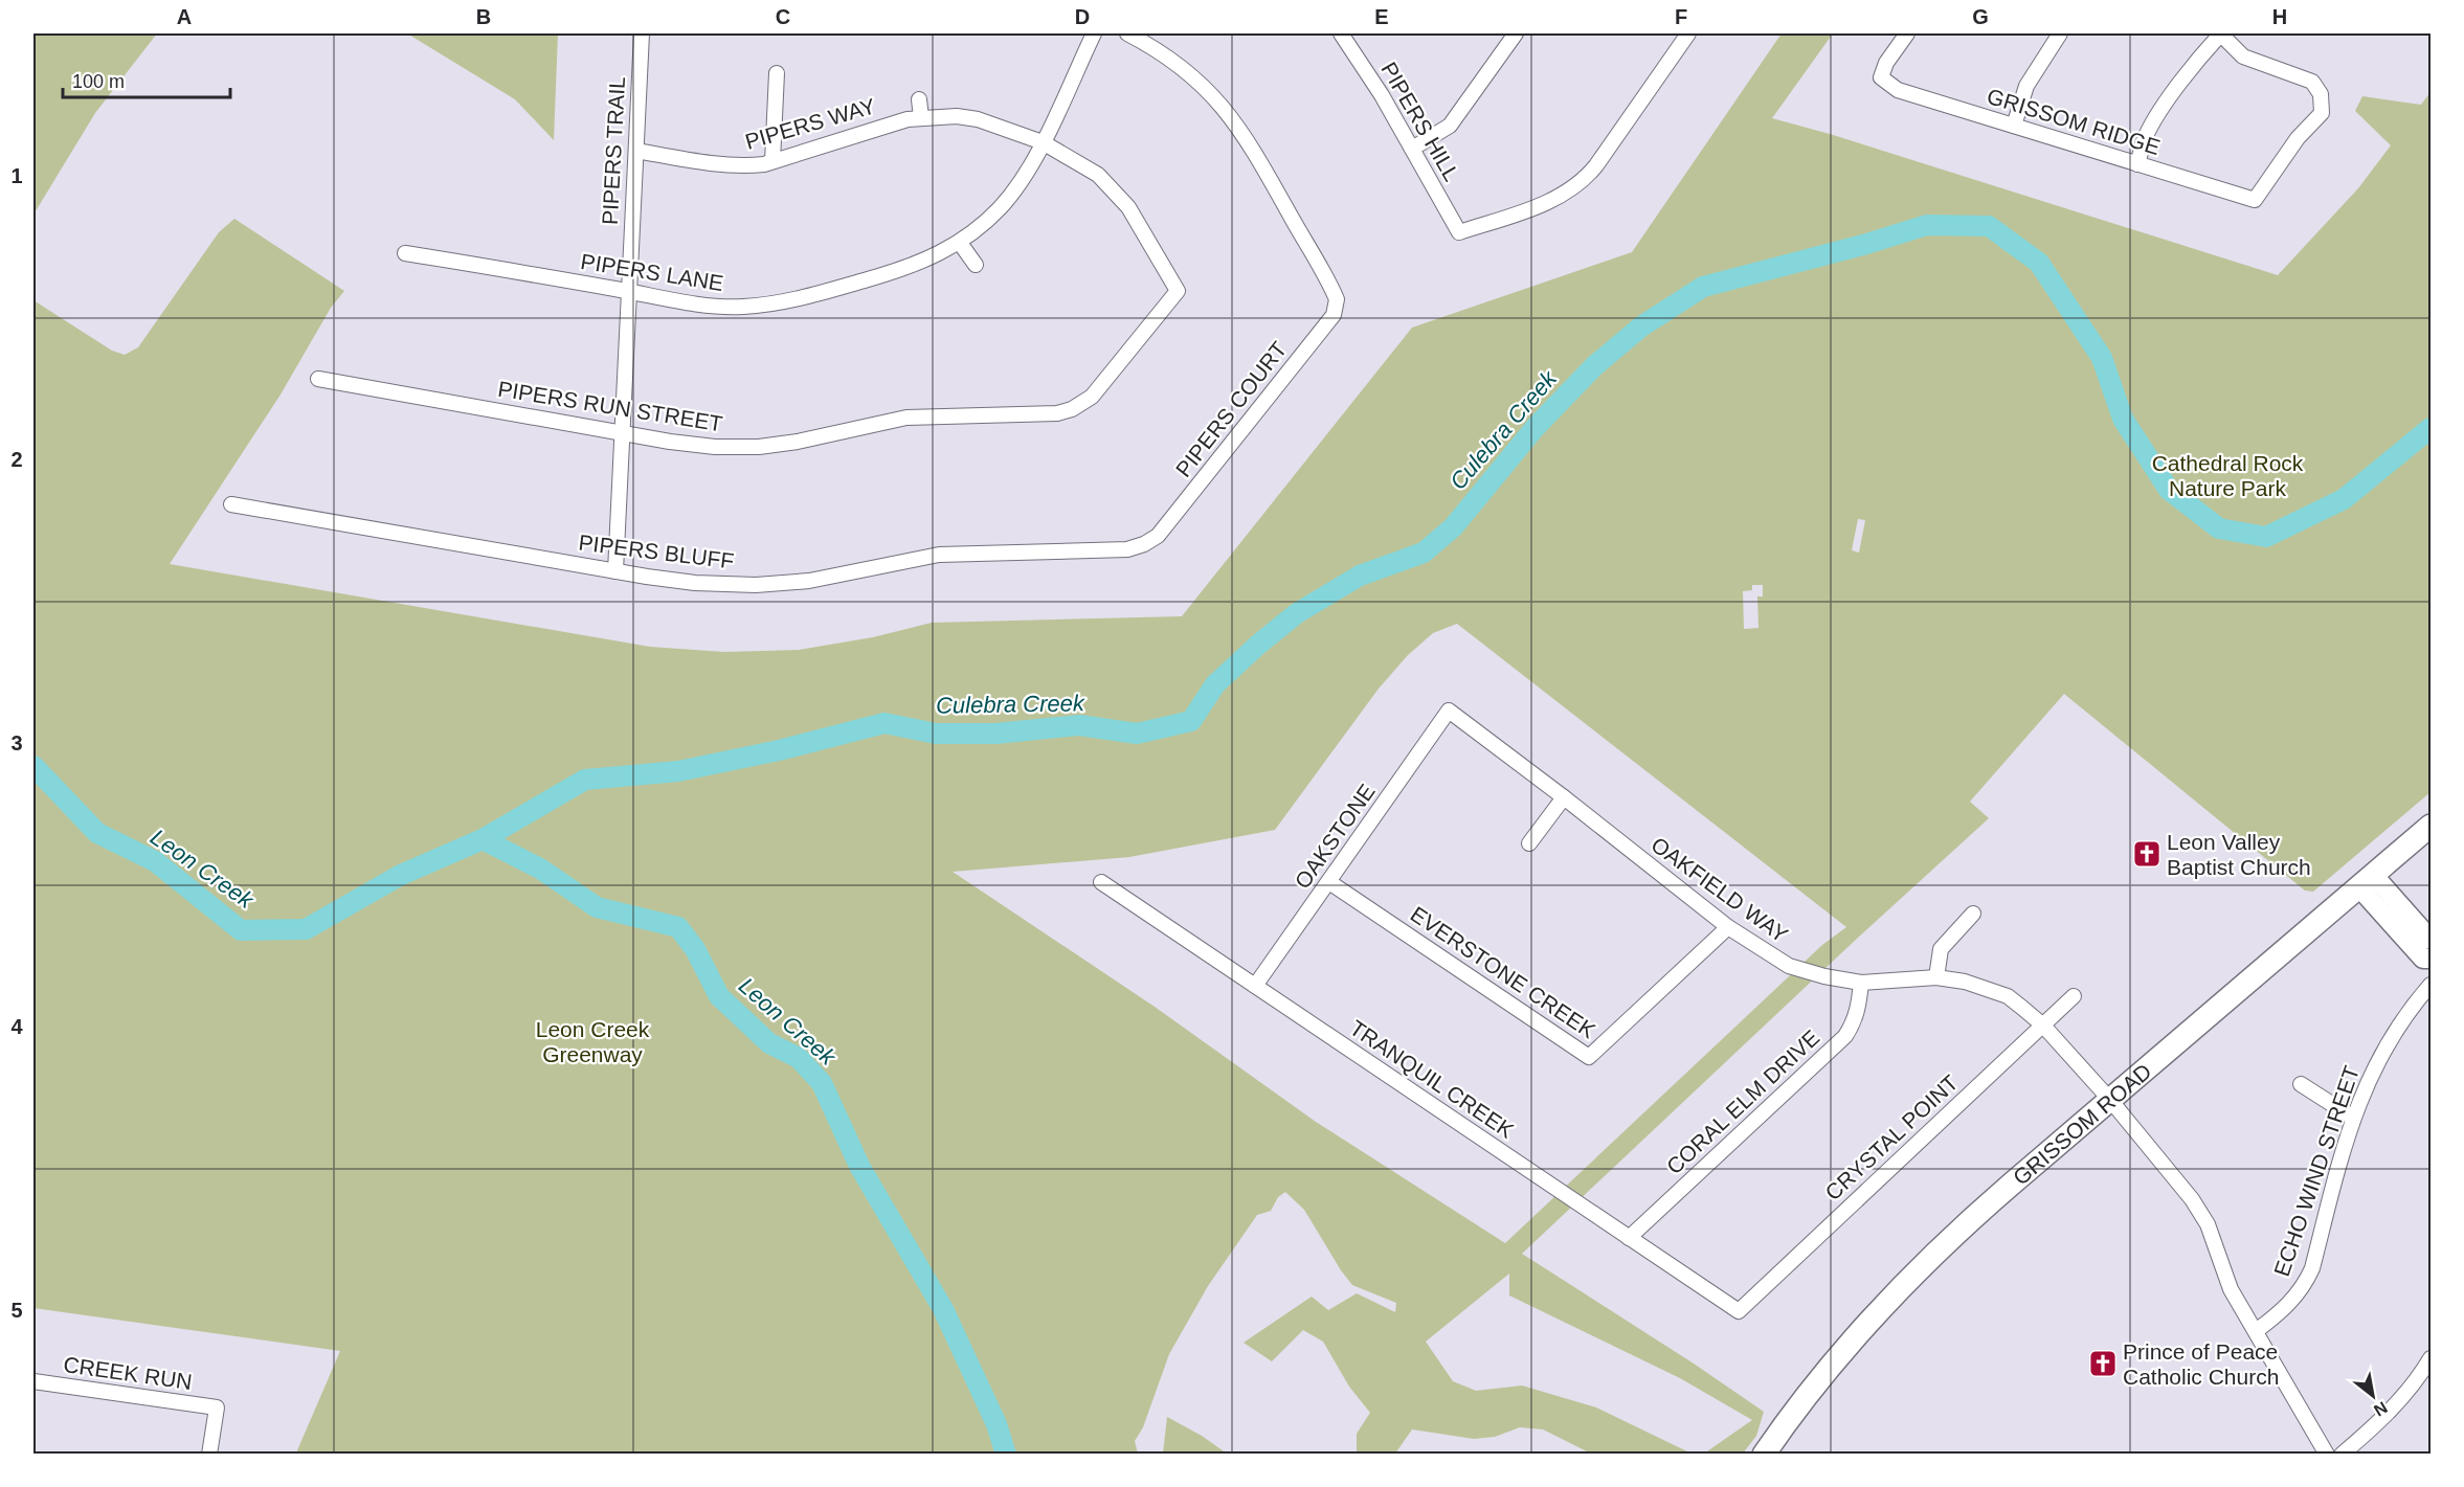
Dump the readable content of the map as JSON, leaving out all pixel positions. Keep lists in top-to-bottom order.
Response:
{
  "streets": {
    "main road": ["GRISSOM ROAD"],
    "street": [
      "PIPERS HILL",
      "GRISSOM RIDGE",
      "PIPERS WAY",
      "PIPERS TRAIL",
      "PIPERS LANE",
      "PIPERS RUN STREET",
      "PIPERS COURT",
      "PIPERS BLUFF",
      "OAKSTONE",
      "OAKFIELD WAY",
      "EVERSTONE CREEK",
      "TRANQUIL CREEK",
      "CORAL ELM DRIVE",
      "CRYSTAL POINT",
      "ECHO WIND STREET",
      "CREEK RUN"
    ]
  },
  "crossings": [
    ["PIPERS WAY", "PIPERS TRAIL"],
    ["PIPERS WAY", "PIPERS LANE"],
    ["PIPERS WAY", "PIPERS RUN STREET"],
    ["PIPERS TRAIL", "PIPERS LANE"],
    ["PIPERS TRAIL", "PIPERS RUN STREET"],
    ["PIPERS TRAIL", "PIPERS BLUFF"],
    ["PIPERS COURT", "PIPERS BLUFF"],
    ["OAKSTONE", "OAKFIELD WAY"],
    ["OAKSTONE", "EVERSTONE CREEK"],
    ["OAKSTONE", "TRANQUIL CREEK"],
    ["OAKFIELD WAY", "EVERSTONE CREEK"],
    ["OAKFIELD WAY", "CORAL ELM DRIVE"],
    ["OAKFIELD WAY", "GRISSOM ROAD"],
    ["OAKFIELD WAY", "CRYSTAL POINT"],
    ["OAKFIELD WAY", "ECHO WIND STREET"],
    ["TRANQUIL CREEK", "CORAL ELM DRIVE"],
    ["TRANQUIL CREEK", "CRYSTAL POINT"]
  ],
  "water": ["Culebra Creek", "Leon Creek"],
  "parks": ["Cathedral Rock Nature Park", "Leon Creek Greenway"],
  "places": {
    "church": ["Leon Valley Baptist Church", "Prince of Peace Catholic Church"]
  },
  "scale_bar": "100 m",
  "north": "bottom right",
  "grid": {
    "columns": [
      "A",
      "B",
      "C",
      "D",
      "E",
      "F",
      "G",
      "H"
    ],
    "rows": [
      "1",
      "2",
      "3",
      "4",
      "5"
    ]
  }
}
